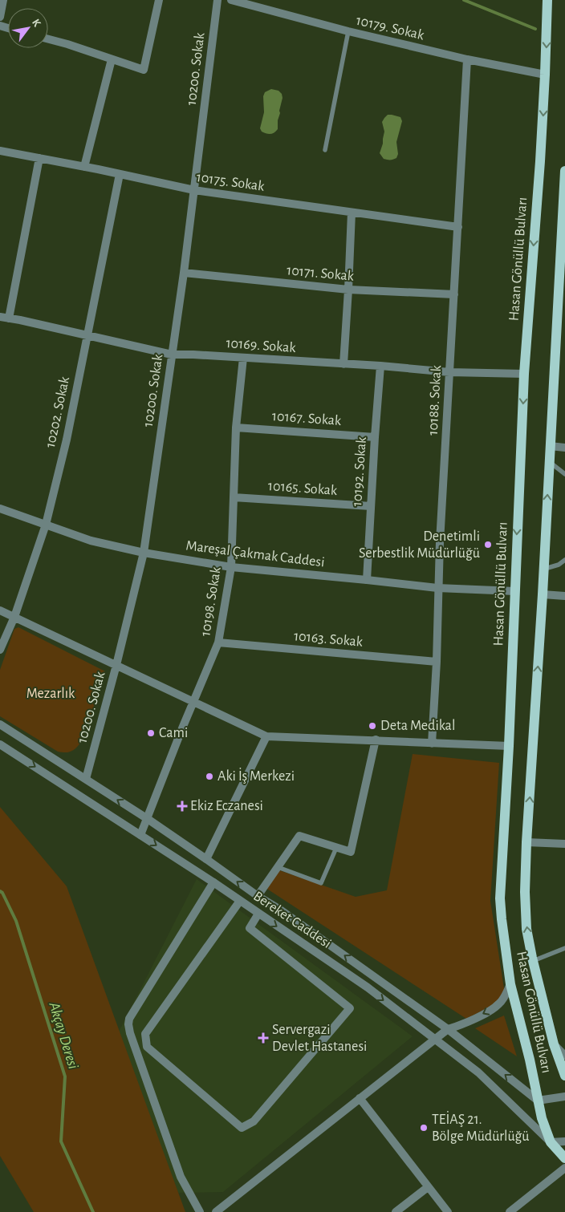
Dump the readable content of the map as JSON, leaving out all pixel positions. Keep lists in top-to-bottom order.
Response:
{
  "streets": {
    "main road": ["Hasan Gönüllü Bulvarı"],
    "street": [
      "10179. Sokak",
      "10200. Sokak",
      "10175. Sokak",
      "10171. Sokak",
      "10169. Sokak",
      "10188. Sokak",
      "10202. Sokak",
      "10167. Sokak",
      "10192. Sokak",
      "10165. Sokak",
      "Mareşal Çakmak Caddesi",
      "10198. Sokak",
      "10163. Sokak",
      "Bereket Caddesi"
    ]
  },
  "crossings": [
    ["10179. Sokak", "Hasan Gönüllü Bulvarı"],
    ["10179. Sokak", "10188. Sokak"],
    ["10200. Sokak", "10175. Sokak"],
    ["10200. Sokak", "10171. Sokak"],
    ["10200. Sokak", "10169. Sokak"],
    ["10200. Sokak", "Mareşal Çakmak Caddesi"],
    ["10200. Sokak", "Bereket Caddesi"],
    ["10175. Sokak", "10188. Sokak"],
    ["10175. Sokak", "10202. Sokak"],
    ["Hasan Gönüllü Bulvarı", "10169. Sokak"],
    ["Hasan Gönüllü Bulvarı", "Mareşal Çakmak Caddesi"],
    ["Hasan Gönüllü Bulvarı", "Bereket Caddesi"],
    ["10171. Sokak", "10188. Sokak"],
    ["10169. Sokak", "10188. Sokak"],
    ["10169. Sokak", "10202. Sokak"],
    ["10169. Sokak", "10192. Sokak"],
    ["10169. Sokak", "10198. Sokak"],
    ["10188. Sokak", "Mareşal Çakmak Caddesi"],
    ["10188. Sokak", "10163. Sokak"],
    ["10202. Sokak", "Mareşal Çakmak Caddesi"],
    ["10167. Sokak", "10192. Sokak"],
    ["10167. Sokak", "10198. Sokak"],
    ["10192. Sokak", "10165. Sokak"],
    ["10192. Sokak", "Mareşal Çakmak Caddesi"],
    ["10165. Sokak", "10198. Sokak"],
    ["Mareşal Çakmak Caddesi", "10198. Sokak"],
    ["10198. Sokak", "10163. Sokak"],
    ["10198. Sokak", "Bereket Caddesi"]
  ],
  "water": ["Akçay Deresi"],
  "parks": ["Mezarlık"],
  "places": {
    "other": [
      "Denetimli Serbestlik Müdürlüğü",
      "Deta Medikal",
      "Cami",
      "Aki İş Merkezi",
      "TEİAŞ 21. Bölge Müdürlüğü"
    ],
    "health": ["Ekiz Eczanesi", "Servergazi Devlet Hastanesi"]
  },
  "north": "top right"
}
